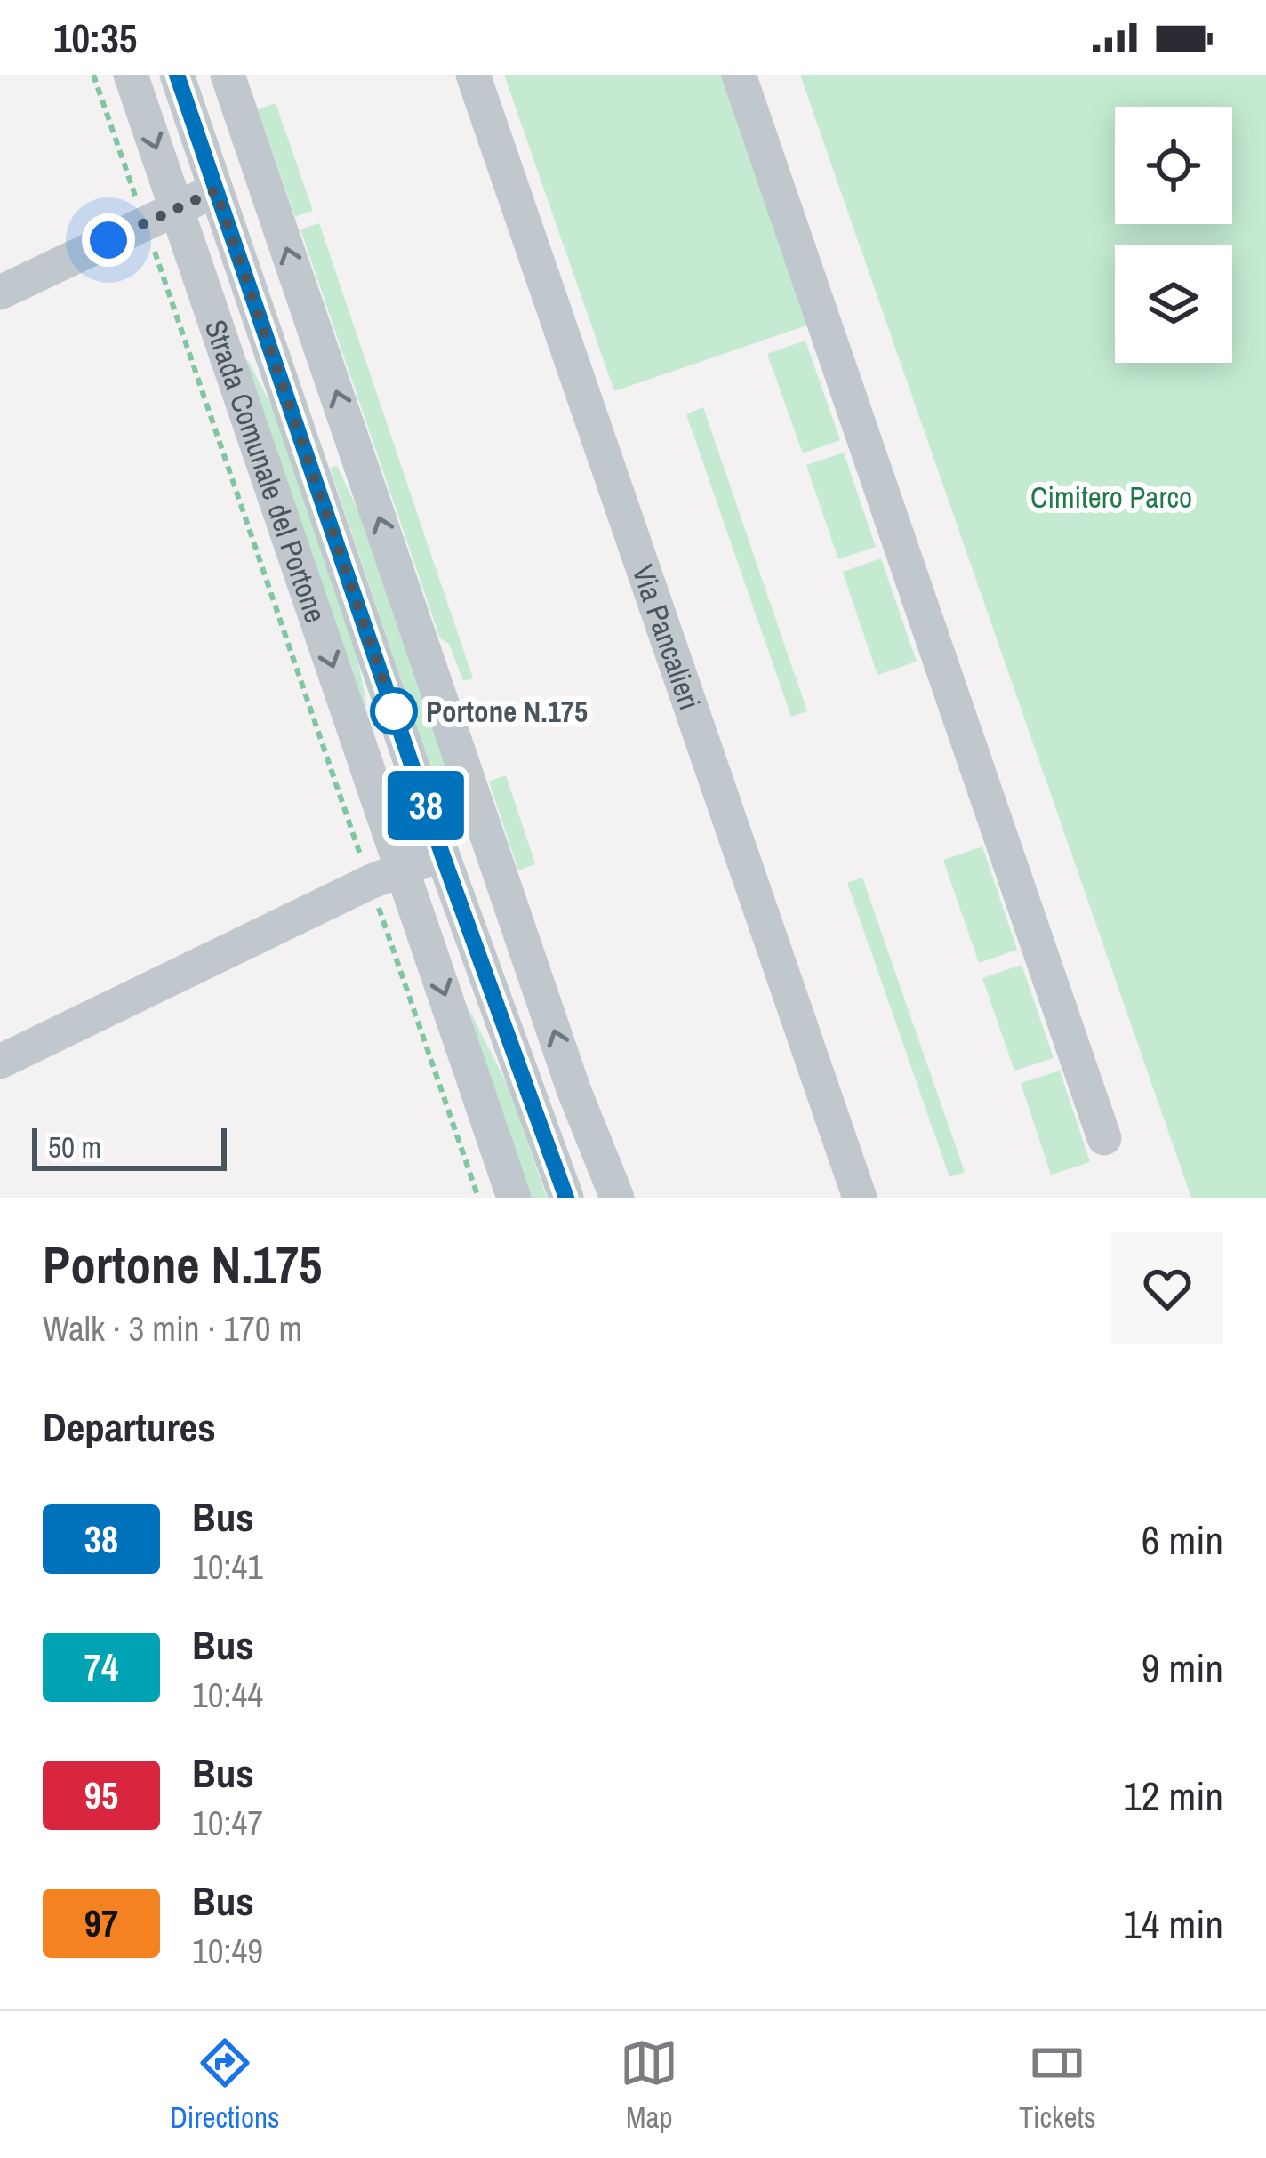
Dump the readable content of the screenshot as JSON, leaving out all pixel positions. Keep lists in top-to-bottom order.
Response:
{
  "streets": {
    "street": ["Strada Comunale del Portone", "Via Pancalieri"]
  },
  "parks": ["Cimitero Parco"],
  "places": ["Portone N.175"],
  "lines": ["bus line 38"],
  "scale_bar": "50 m",
  "page": {
    "status": "10:35",
    "on_map": "38",
    "scale": "50 m",
    "heading": [
      ["Portone N.175", "Walk · 3 min · 170 m"],
      "Departures"
    ],
    "list": [
      {
        "mark": "38",
        "name": "Bus",
        "note": "10:41",
        "value": "6 min"
      },
      {
        "mark": "74",
        "name": "Bus",
        "note": "10:44",
        "value": "9 min"
      },
      {
        "mark": "95",
        "name": "Bus",
        "note": "10:47",
        "value": "12 min"
      },
      {
        "mark": "97",
        "name": "Bus",
        "note": "10:49",
        "value": "14 min"
      }
    ],
    "tabs": ["Directions", "Map", "Tickets"]
  }
}
